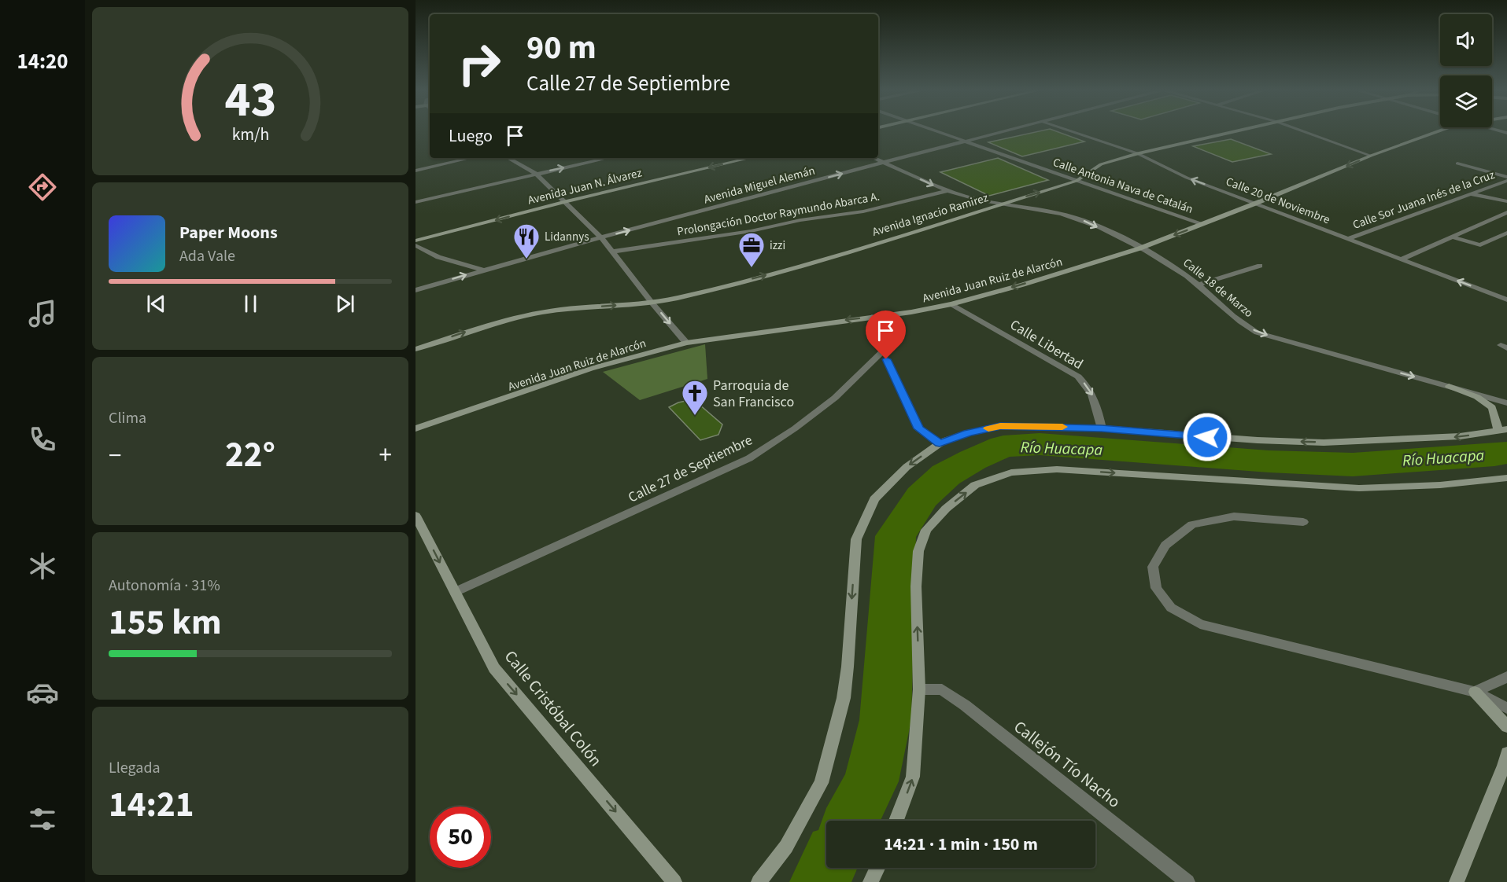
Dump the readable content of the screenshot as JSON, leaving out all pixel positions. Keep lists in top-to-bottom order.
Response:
{
  "streets": {
    "main road": [
      "Avenida Juan N. Álvarez",
      "Avenida Ignacio Ramirez",
      "Avenida Juan Ruiz de Alarcón",
      "Calle Cristóbal Colón"
    ],
    "street": [
      "Avenida Miguel Alemán",
      "Calle Antonia Nava de Catalán",
      "Calle Sor Juana Inés de la Cruz",
      "Calle 20 de Noviembre",
      "Prolongación Doctor Raymundo Abarca A.",
      "Calle 18 de Marzo",
      "Calle Libertad",
      "Calle 27 de Septiembre",
      "Callejón Tío Nacho"
    ]
  },
  "crossings": [
    ["Avenida Miguel Alemán", "Calle Antonia Nava de Catalán"],
    ["Avenida Miguel Alemán", "Calle 18 de Marzo"],
    ["Calle Antonia Nava de Catalán", "Avenida Ignacio Ramirez"],
    ["Calle Antonia Nava de Catalán", "Avenida Juan Ruiz de Alarcón"],
    ["Calle Sor Juana Inés de la Cruz", "Calle 20 de Noviembre"],
    ["Calle 20 de Noviembre", "Avenida Ignacio Ramirez"],
    ["Calle 20 de Noviembre", "Avenida Juan Ruiz de Alarcón"],
    ["Prolongación Doctor Raymundo Abarca A.", "Calle 18 de Marzo"],
    ["Avenida Ignacio Ramirez", "Calle 18 de Marzo"],
    ["Avenida Juan Ruiz de Alarcón", "Calle 18 de Marzo"],
    ["Avenida Juan Ruiz de Alarcón", "Calle Libertad"],
    ["Calle 27 de Septiembre", "Calle Cristóbal Colón"]
  ],
  "one_way": [
    "Avenida Miguel Alemán",
    "Avenida Juan N. Álvarez",
    "Calle 20 de Noviembre",
    "Avenida Ignacio Ramirez",
    "Avenida Juan Ruiz de Alarcón",
    "Calle 18 de Marzo",
    "Calle Libertad",
    "Calle Cristóbal Colón"
  ],
  "water": ["Río Huacapa"],
  "places": {
    "restaurant": ["Lidannys"],
    "office": ["izzi"],
    "church": ["Parroquia de San Francisco"]
  },
  "page": {
    "tabs": "14:20",
    "turn": ["90 m", "Calle 27 de Septiembre"],
    "then": "Luego",
    "song": ["Paper Moons", "Ada Vale"],
    "tile": [
      "Clima",
      ["Autonomía · 31%", "155 km"],
      ["Llegada", "14:21"]
    ],
    "heat": ["−", "22°", "+"],
    "limit": "50",
    "trip": "14:21 · 1 min · 150 m",
    "gauge": ["43", "km/h"]
  }
}
